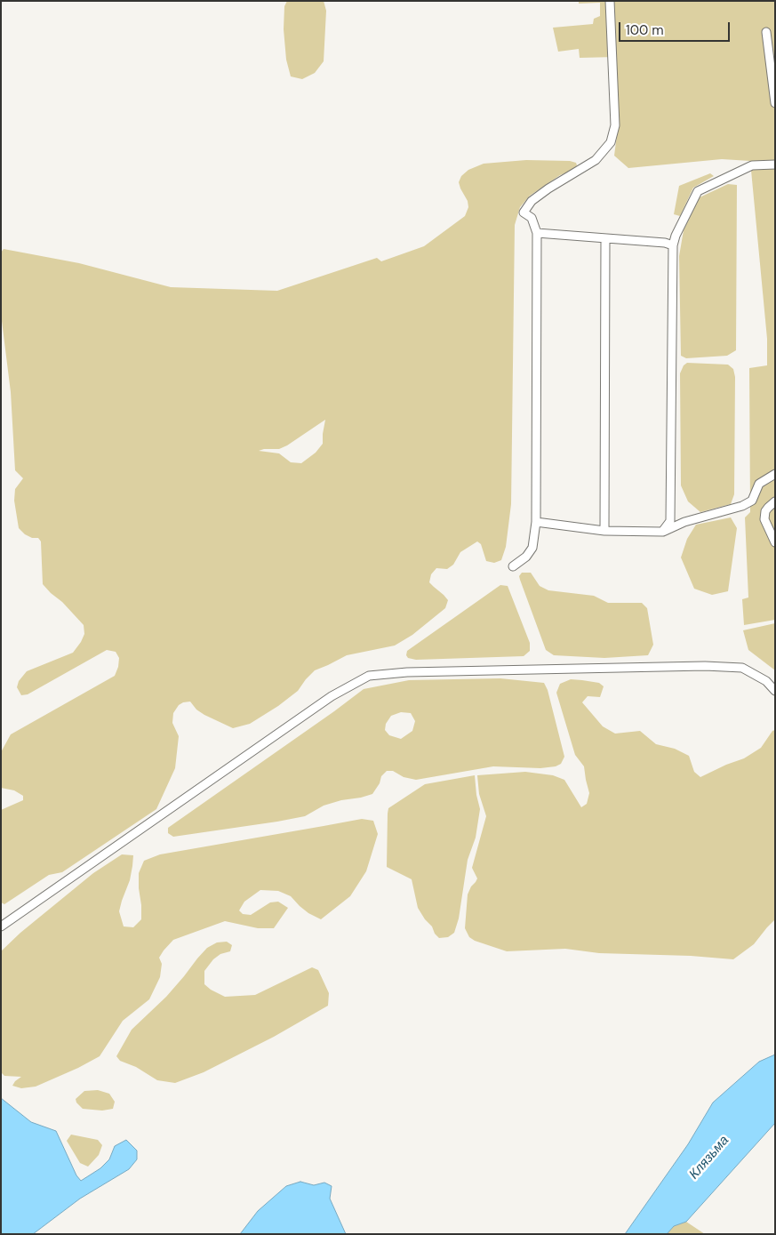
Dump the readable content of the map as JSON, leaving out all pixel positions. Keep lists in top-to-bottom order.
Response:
{
  "water": ["Клязьма"],
  "scale_bar": "100 m"
}
